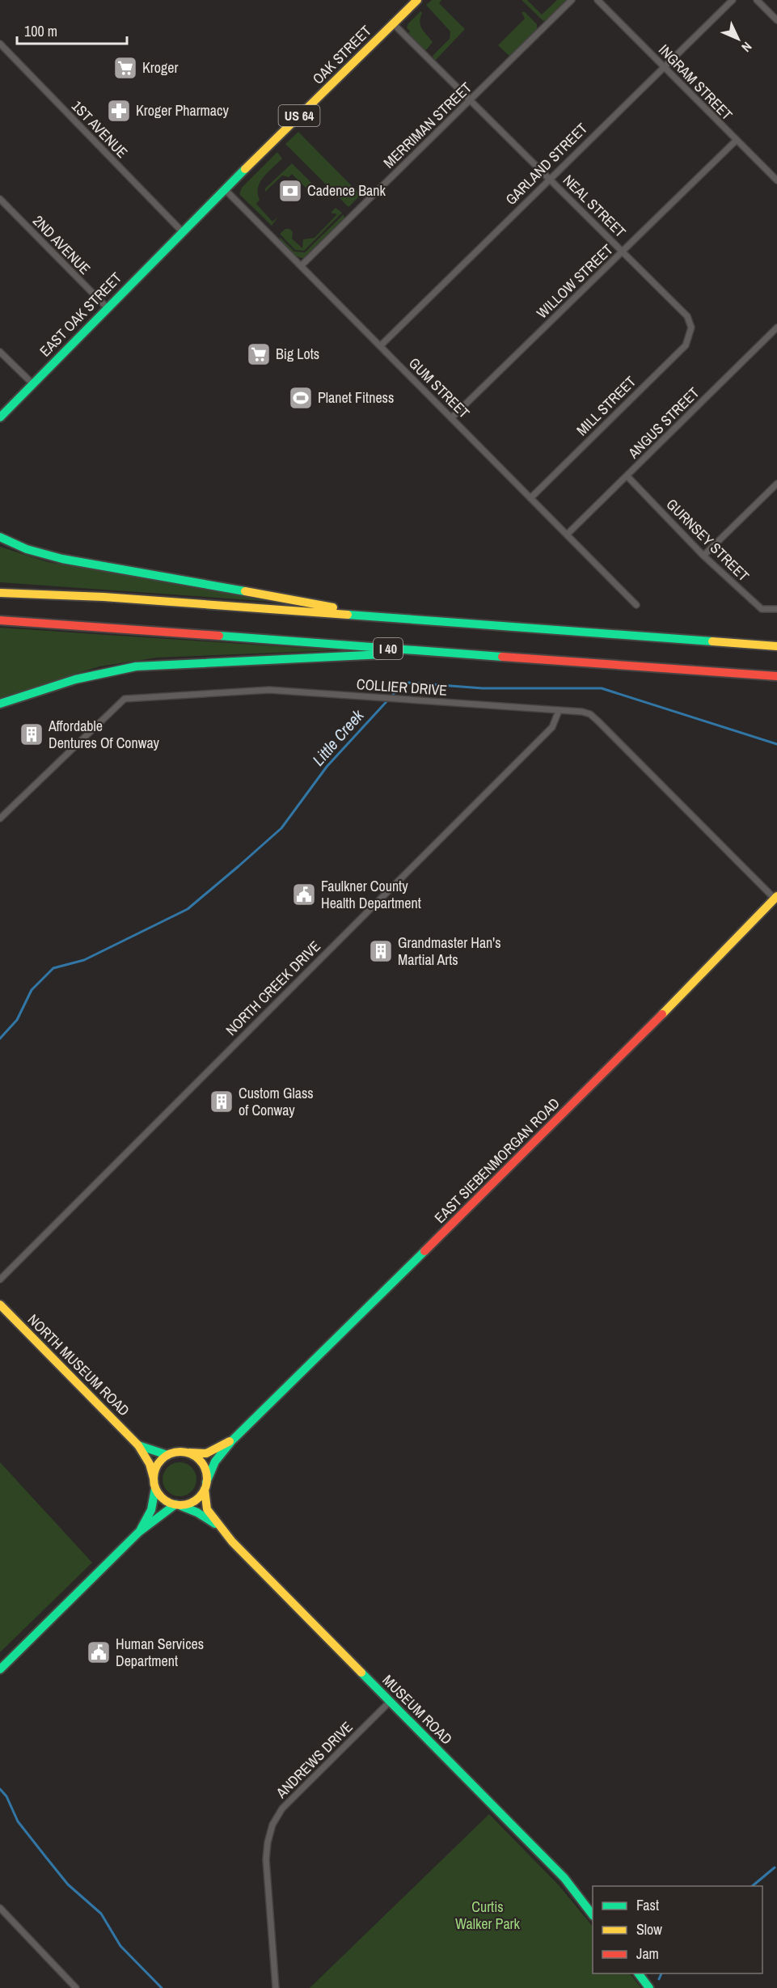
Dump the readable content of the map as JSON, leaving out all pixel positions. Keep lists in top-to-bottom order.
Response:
{
  "streets": {
    "main road": [
      "OAK STREET",
      "US 64",
      "EAST OAK STREET",
      "I 40",
      "EAST SIEBENMORGAN ROAD",
      "NORTH MUSEUM ROAD",
      "MUSEUM ROAD"
    ],
    "street": [
      "INGRAM STREET",
      "MERRIMAN STREET",
      "1ST AVENUE",
      "GARLAND STREET",
      "NEAL STREET",
      "2ND AVENUE",
      "WILLOW STREET",
      "GUM STREET",
      "MILL STREET",
      "ANGUS STREET",
      "GURNSEY STREET",
      "COLLIER DRIVE",
      "NORTH CREEK DRIVE",
      "ANDREWS DRIVE"
    ]
  },
  "crossings": [
    ["OAK STREET", "1ST AVENUE"],
    ["OAK STREET", "NEAL STREET"],
    ["OAK STREET", "EAST OAK STREET"],
    ["OAK STREET", "GUM STREET"],
    ["INGRAM STREET", "GARLAND STREET"],
    ["INGRAM STREET", "WILLOW STREET"],
    ["MERRIMAN STREET", "NEAL STREET"],
    ["MERRIMAN STREET", "GUM STREET"],
    ["1ST AVENUE", "EAST OAK STREET"],
    ["GARLAND STREET", "NEAL STREET"],
    ["GARLAND STREET", "GUM STREET"],
    ["NEAL STREET", "WILLOW STREET"],
    ["NEAL STREET", "MILL STREET"],
    ["2ND AVENUE", "EAST OAK STREET"],
    ["WILLOW STREET", "GUM STREET"],
    ["GUM STREET", "MILL STREET"],
    ["GUM STREET", "ANGUS STREET"],
    ["ANGUS STREET", "GURNSEY STREET"],
    ["COLLIER DRIVE", "NORTH CREEK DRIVE"],
    ["COLLIER DRIVE", "EAST SIEBENMORGAN ROAD"],
    ["EAST SIEBENMORGAN ROAD", "NORTH MUSEUM ROAD"],
    ["EAST SIEBENMORGAN ROAD", "MUSEUM ROAD"],
    ["NORTH MUSEUM ROAD", "MUSEUM ROAD"],
    ["MUSEUM ROAD", "ANDREWS DRIVE"]
  ],
  "water": ["Little Creek"],
  "parks": ["Curtis Walker Park"],
  "places": {
    "supermarket": ["Kroger", "Big Lots"],
    "pharmacy": ["Kroger Pharmacy"],
    "bank": ["Cadence Bank"],
    "sports": ["Planet Fitness"],
    "building": ["Affordable Dentures Of Conway", "Grandmaster Han's Martial Arts", "Custom Glass of Conway"],
    "public building": ["Faulkner County Health Department", "Human Services Department"]
  },
  "legend": ["Fast", "Slow", "Jam"],
  "scale_bar": "100 m",
  "north": "bottom right"
}
